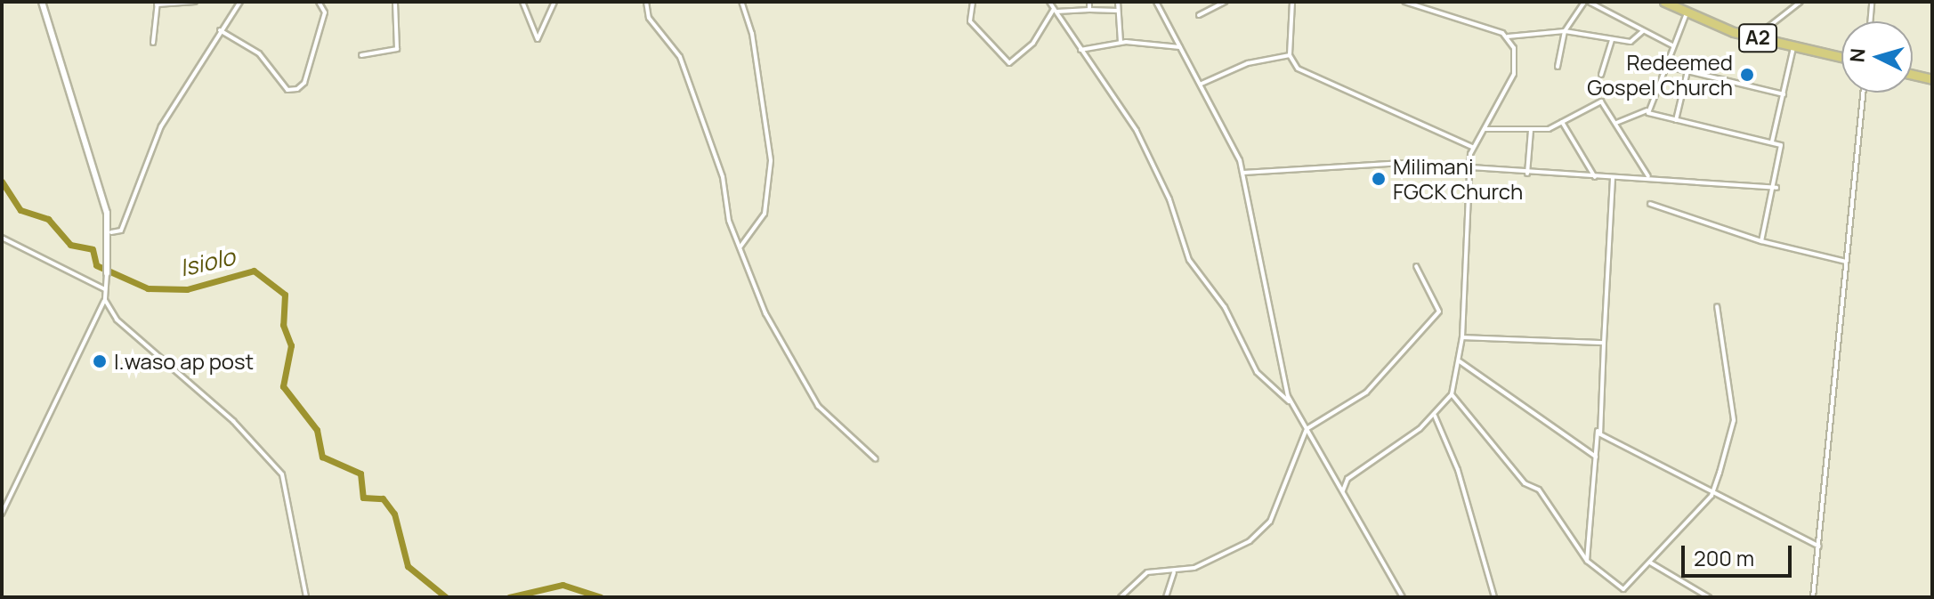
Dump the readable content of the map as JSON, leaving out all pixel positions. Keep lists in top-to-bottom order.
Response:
{
  "streets": {
    "highway": ["A2"]
  },
  "water": ["Isiolo"],
  "places": ["Redeemed Gospel Church", "Milimani FGCK Church", "l.waso ap post"],
  "scale_bar": "200 m",
  "north": "left"
}
